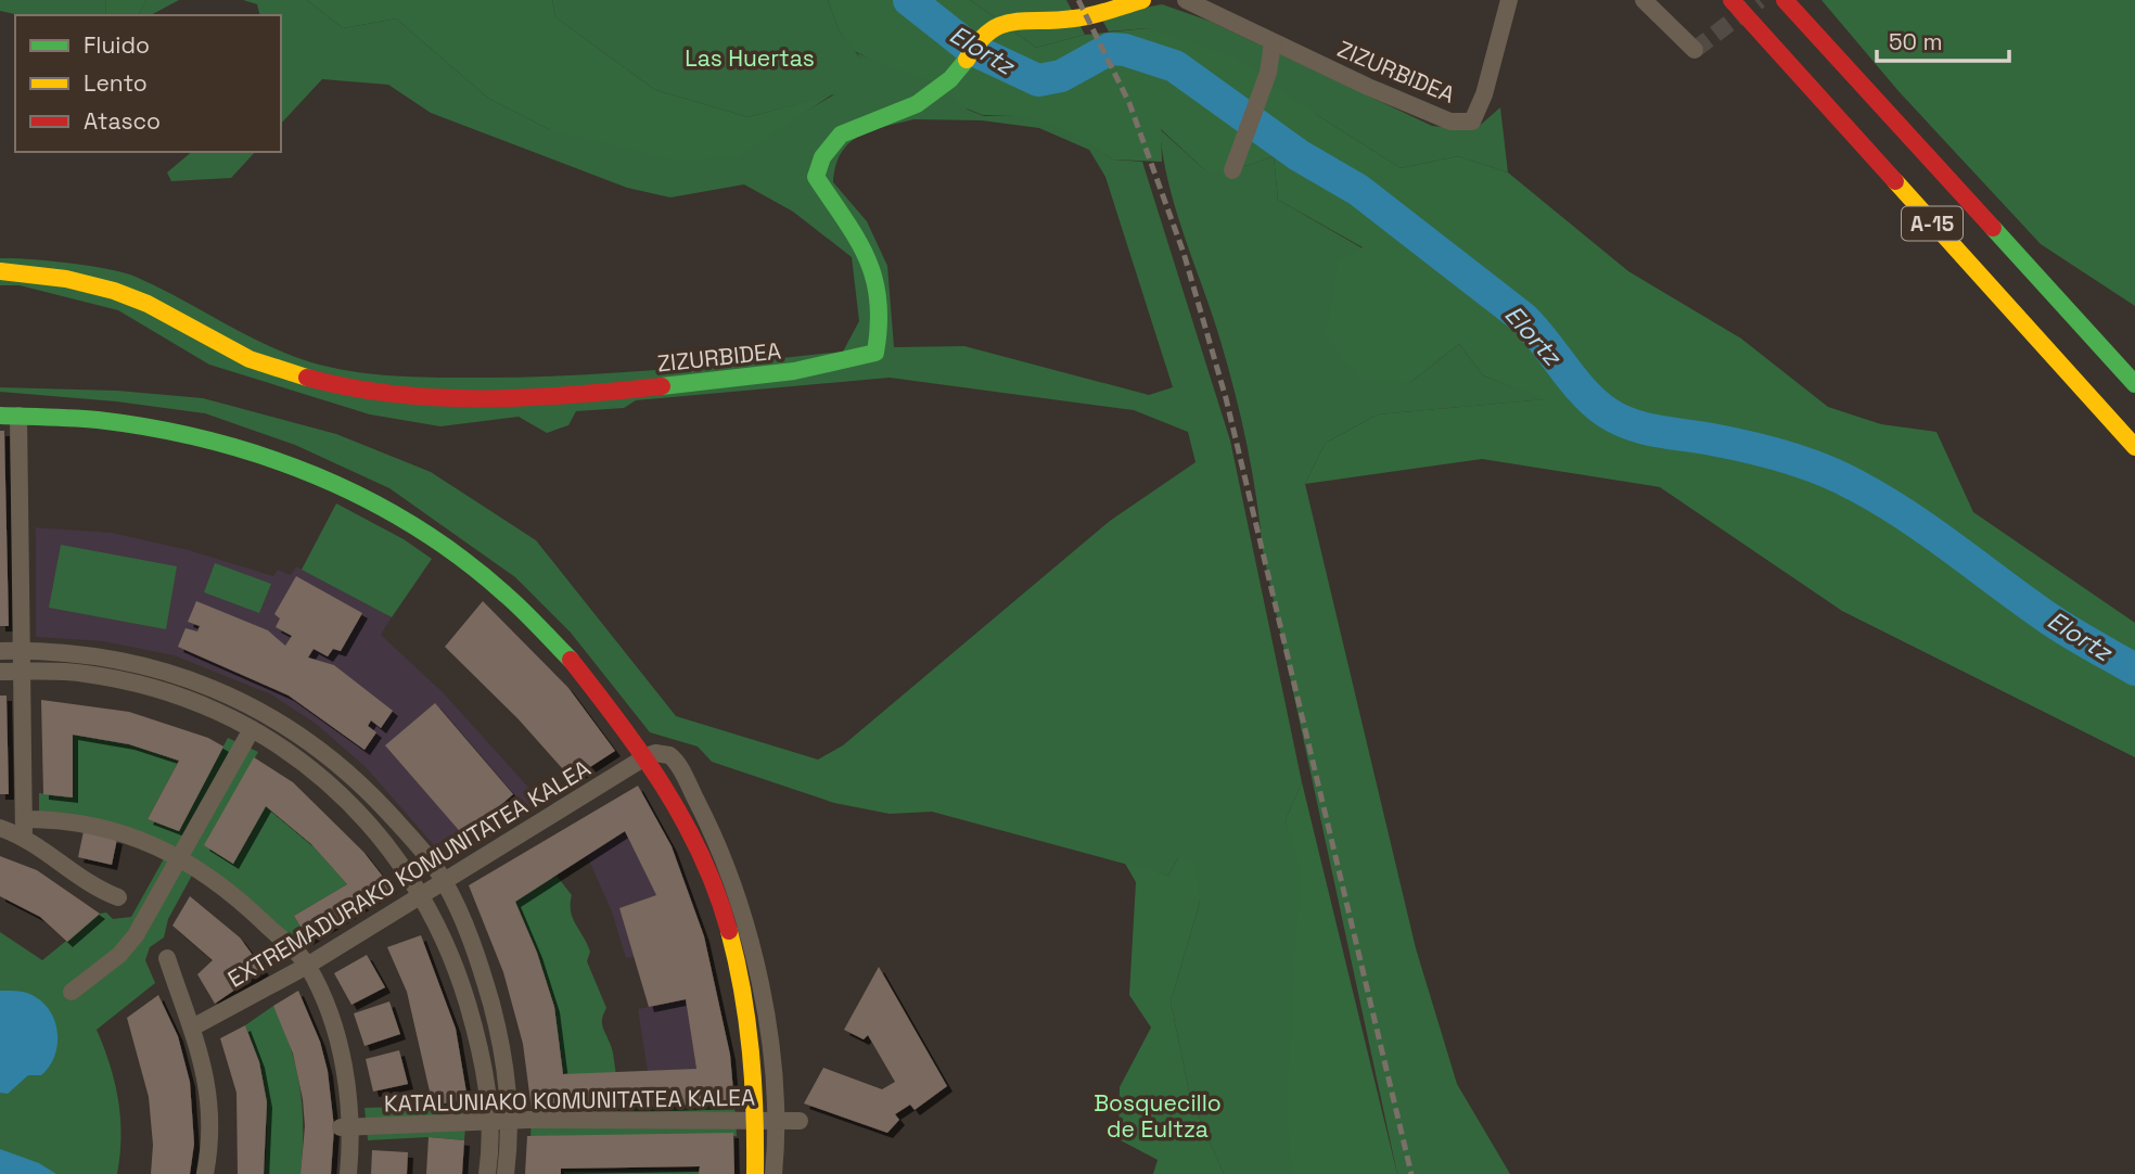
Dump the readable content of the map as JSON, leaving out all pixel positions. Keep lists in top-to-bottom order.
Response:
{
  "streets": {
    "main road": ["ZIZURBIDEA", "A-15"],
    "street": ["EXTREMADURAKO KOMUNITATEA KALEA", "KATALUNIAKO KOMUNITATEA KALEA"]
  },
  "water": ["Elortz"],
  "parks": ["Las Huertas", "Bosquecillo de Eultza"],
  "legend": ["Fluido", "Lento", "Atasco"],
  "scale_bar": "50 m"
}
